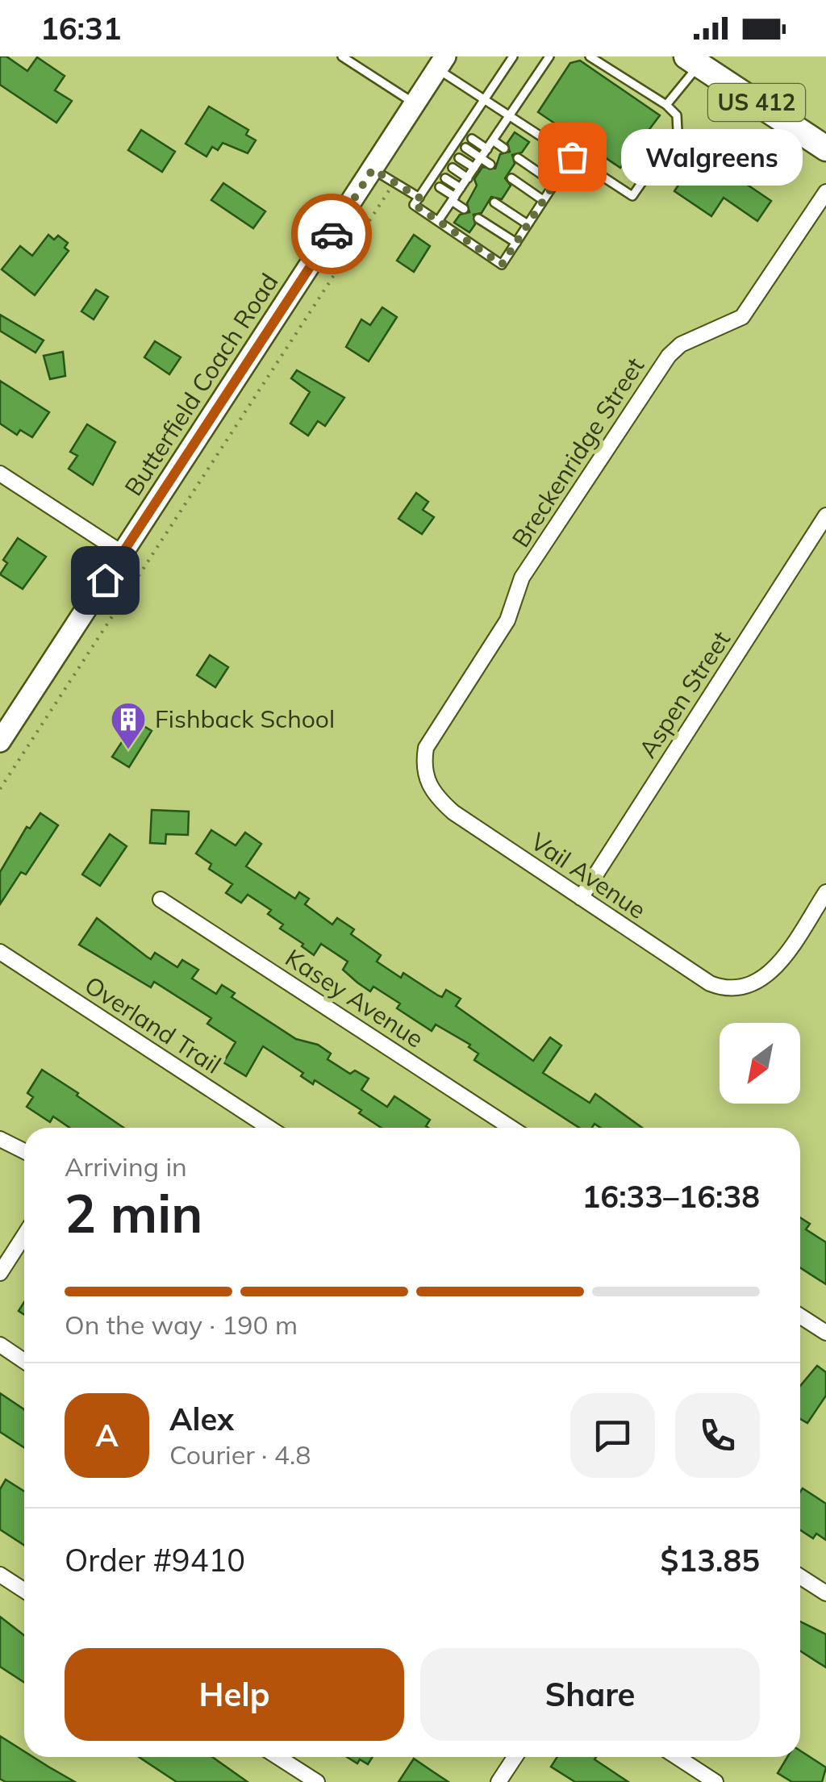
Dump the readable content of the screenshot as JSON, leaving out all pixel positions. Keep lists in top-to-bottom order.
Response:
{
  "streets": {
    "highway": ["US 412"],
    "main road": ["Butterfield Coach Road"],
    "street": [
      "Breckenridge Street",
      "Aspen Street",
      "Vail Avenue",
      "Kasey Avenue",
      "Overland Trail"
    ]
  },
  "crossings": [
    ["Breckenridge Street", "Vail Avenue"],
    ["Aspen Street", "Vail Avenue"]
  ],
  "places": {
    "other": ["Walgreens"],
    "building": ["Fishback School"]
  },
  "north": "bottom left",
  "page": {
    "status": "16:31",
    "bubble": "Walgreens",
    "heading": ["2 min", "Arriving in", "16:33–16:38"],
    "panel": [
      "Alex",
      "Courier · 4.8",
      "Order #9410",
      "$13.85"
    ],
    "bar": "On the way · 190 m",
    "round": "A",
    "buttons": ["Help", "Share"]
  }
}
